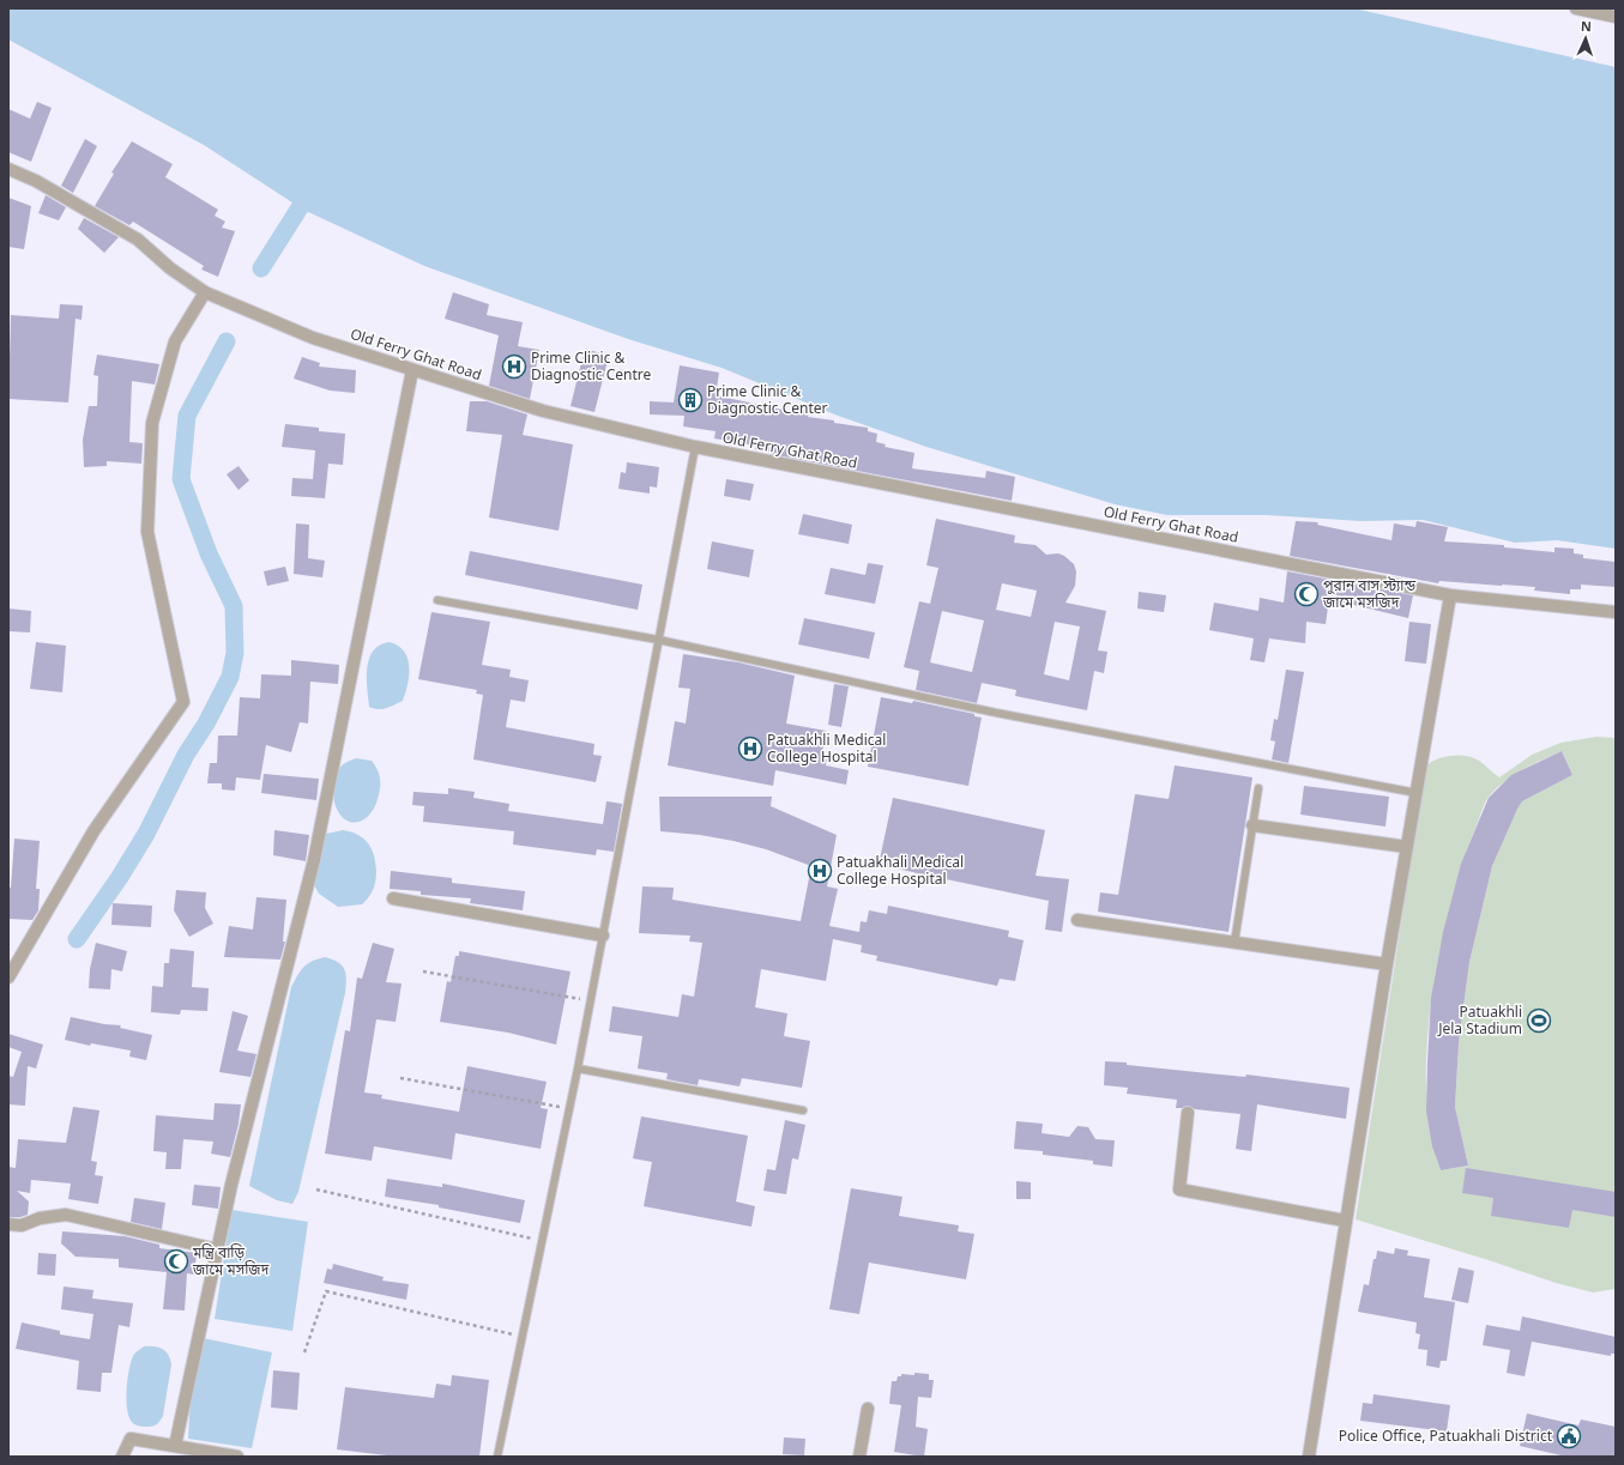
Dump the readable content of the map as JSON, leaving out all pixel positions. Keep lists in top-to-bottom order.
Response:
{
  "streets": {
    "street": ["Old Ferry Ghat Road"]
  },
  "places": {
    "hospital": ["Prime Clinic & Diagnostic Centre", "Patuakhli Medical College Hospital", "Patuakhali Medical College Hospital"],
    "building": ["Prime Clinic & Diagnostic Center"],
    "mosque": ["পুরান বাস স্ট্যান্ড জামে মসজিদ", "মন্ত্রি বাড়ি জামে মসজিদ"],
    "sports": ["Patuakhli Jela Stadium"],
    "public building": ["Police Office, Patuakhali District"]
  },
  "north": "top"
}
